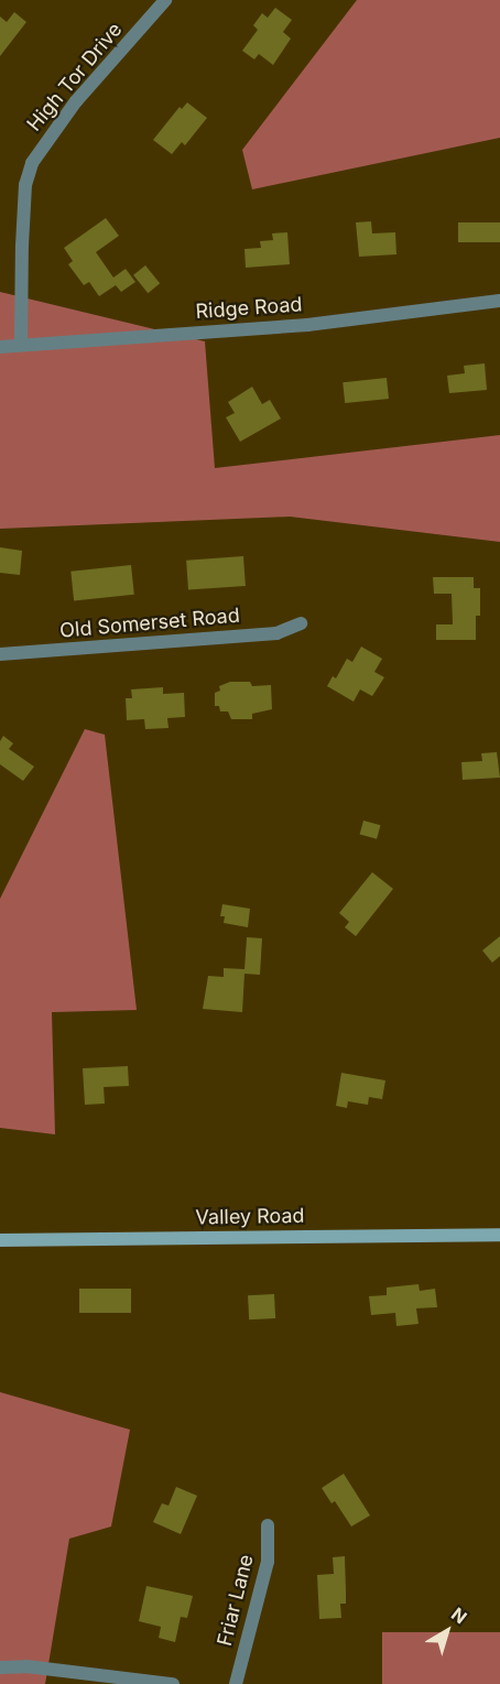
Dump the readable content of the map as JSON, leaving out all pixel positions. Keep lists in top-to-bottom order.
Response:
{
  "streets": {
    "main road": ["Valley Road"],
    "street": [
      "High Tor Drive",
      "Ridge Road",
      "Old Somerset Road",
      "Friar Lane"
    ]
  },
  "crossings": [
    ["High Tor Drive", "Ridge Road"]
  ],
  "north": "top right"
}
